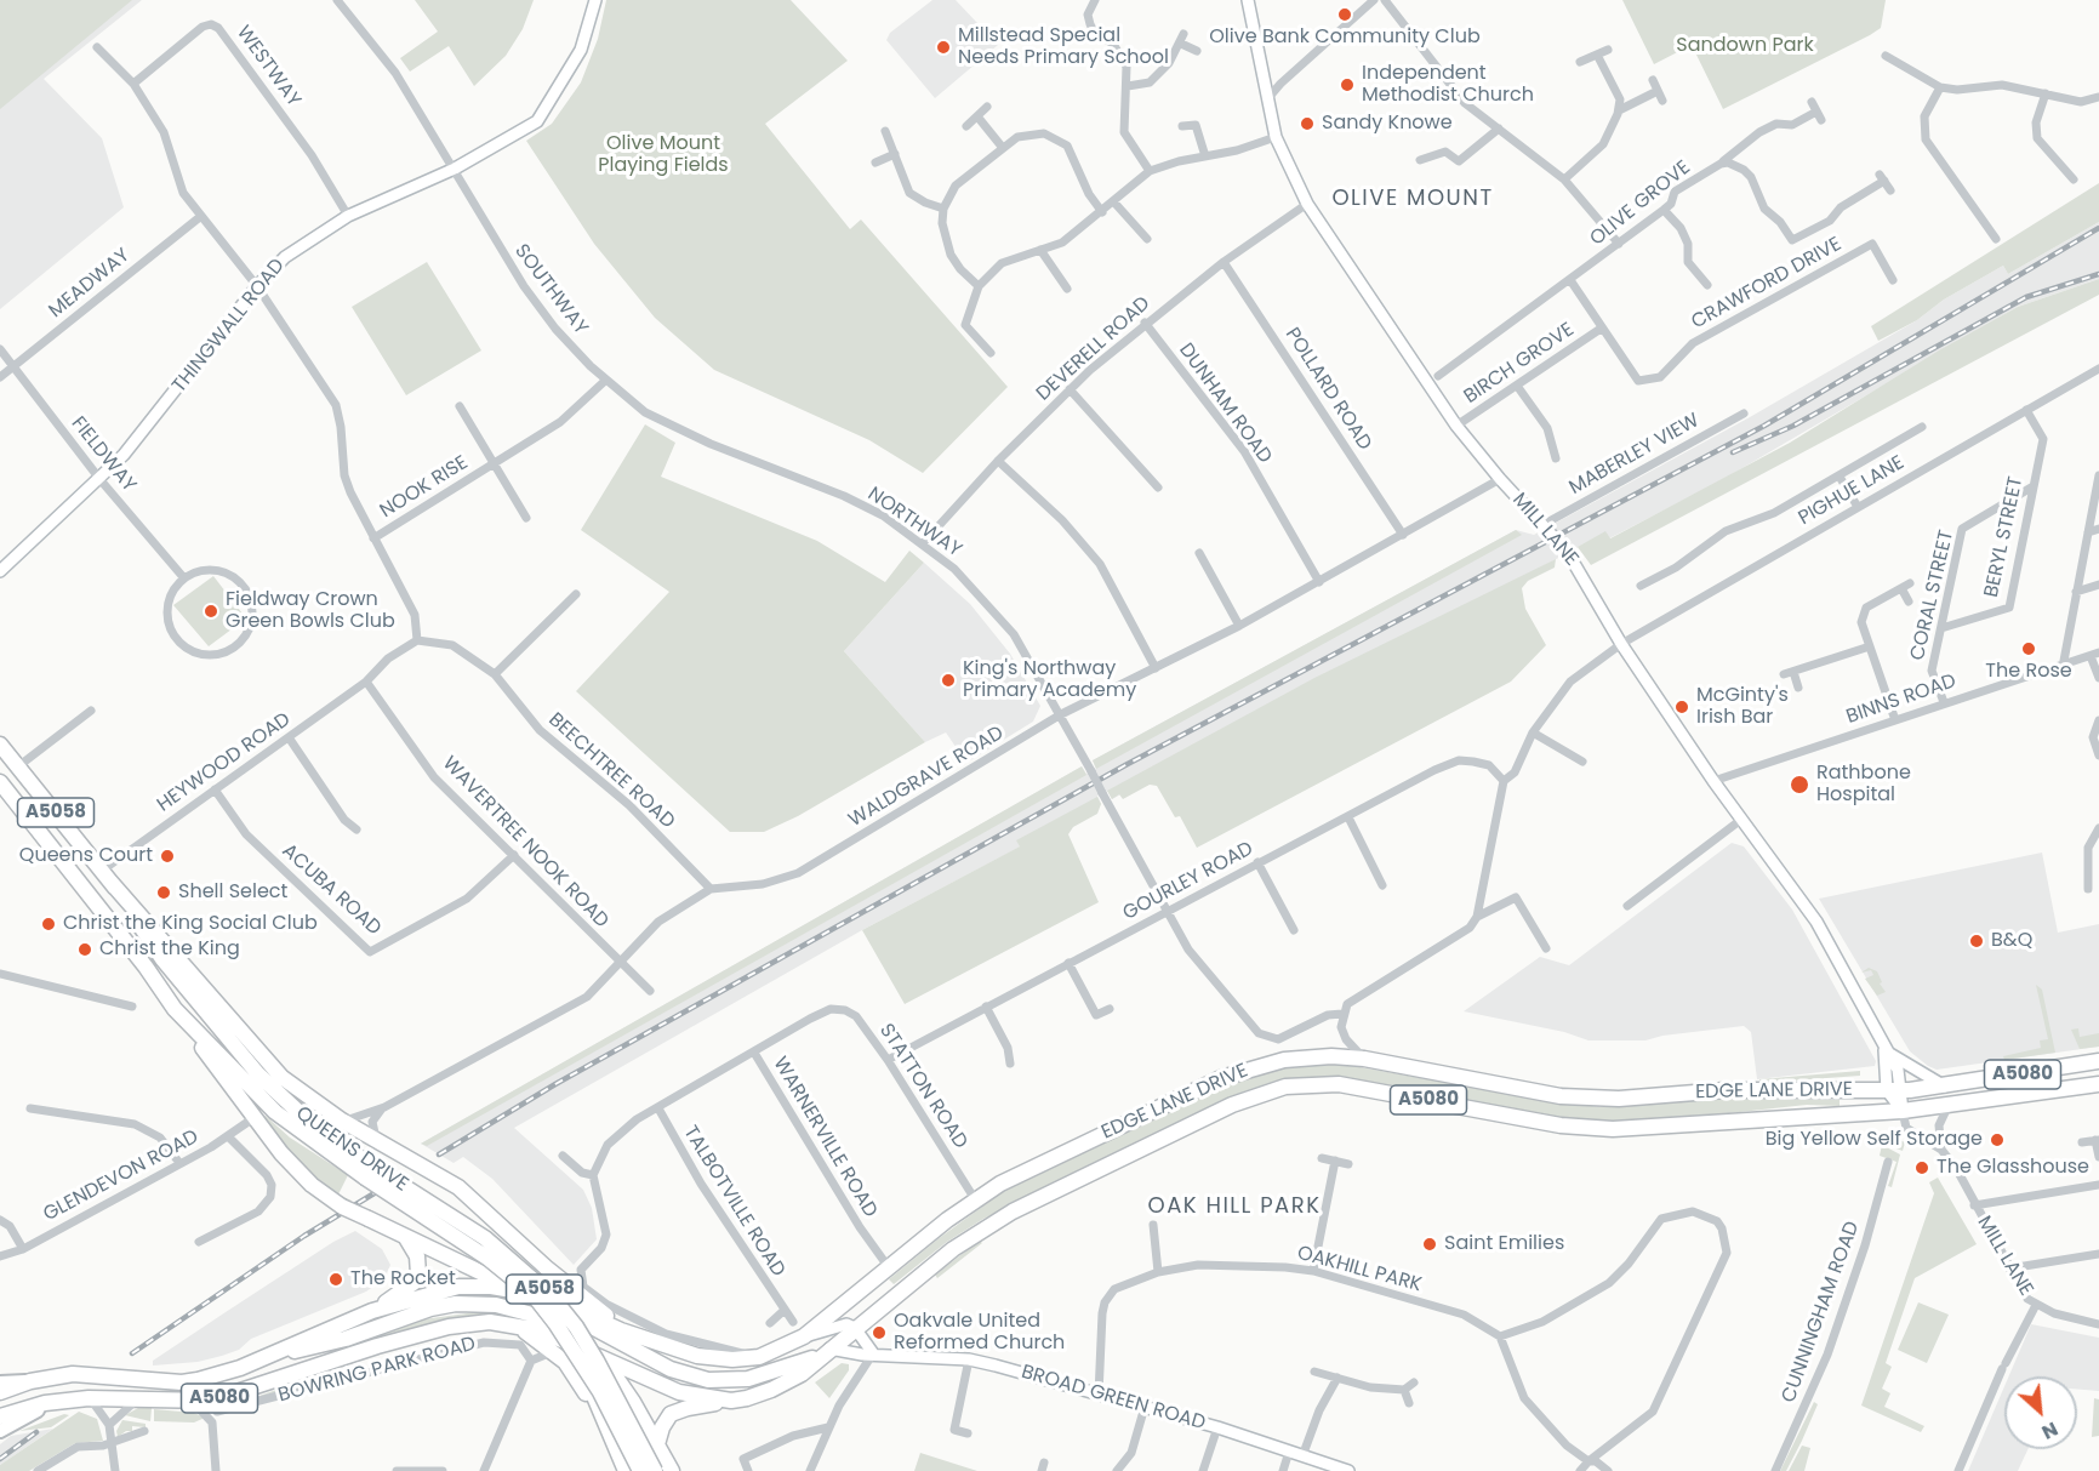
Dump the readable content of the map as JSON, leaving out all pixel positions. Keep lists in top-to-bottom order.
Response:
{
  "streets": {
    "highway": [
      "A5058",
      "A5080",
      "EDGE LANE DRIVE",
      "QUEENS DRIVE",
      "BOWRING PARK ROAD"
    ],
    "street": [
      "WESTWAY",
      "OLIVE GROVE",
      "MEADWAY",
      "CRAWFORD DRIVE",
      "SOUTHWAY",
      "THINGWALL ROAD",
      "DEVERELL ROAD",
      "BIRCH GROVE",
      "POLLARD ROAD",
      "DUNHAM ROAD",
      "FIELDWAY",
      "MABERLEY VIEW",
      "NOOK RISE",
      "PIGHUE LANE",
      "NORTHWAY",
      "MILL LANE",
      "BERYL STREET",
      "CORAL STREET",
      "BINNS ROAD",
      "HEYWOOD ROAD",
      "BEECHTREE ROAD",
      "WALDGRAVE ROAD",
      "WAVERTREE NOOK ROAD",
      "GOURLEY ROAD",
      "ACUBA ROAD",
      "STATTON ROAD",
      "WARNERVILLE ROAD",
      "GLENDEVON ROAD",
      "TALBOTVILLE ROAD",
      "OAKHILL PARK",
      "CUNNINGHAM ROAD",
      "BROAD GREEN ROAD"
    ]
  },
  "crossings": [
    ["WESTWAY", "THINGWALL ROAD"],
    ["OLIVE GROVE", "CRAWFORD DRIVE"],
    ["MEADWAY", "FIELDWAY"],
    ["CRAWFORD DRIVE", "BIRCH GROVE"],
    ["SOUTHWAY", "THINGWALL ROAD"],
    ["SOUTHWAY", "NOOK RISE"],
    ["SOUTHWAY", "NORTHWAY"],
    ["THINGWALL ROAD", "FIELDWAY"],
    ["DEVERELL ROAD", "POLLARD ROAD"],
    ["DEVERELL ROAD", "DUNHAM ROAD"],
    ["DEVERELL ROAD", "NORTHWAY"],
    ["DEVERELL ROAD", "MILL LANE"],
    ["BIRCH GROVE", "MILL LANE"],
    ["POLLARD ROAD", "WALDGRAVE ROAD"],
    ["DUNHAM ROAD", "WALDGRAVE ROAD"],
    ["MABERLEY VIEW", "MILL LANE"],
    ["PIGHUE LANE", "MILL LANE"],
    ["PIGHUE LANE", "BERYL STREET"],
    ["PIGHUE LANE", "GOURLEY ROAD"],
    ["NORTHWAY", "WALDGRAVE ROAD"],
    ["NORTHWAY", "GOURLEY ROAD"],
    ["MILL LANE", "BINNS ROAD"],
    ["MILL LANE", "WALDGRAVE ROAD"],
    ["MILL LANE", "EDGE LANE DRIVE"],
    ["BERYL STREET", "CORAL STREET"],
    ["CORAL STREET", "BINNS ROAD"],
    ["HEYWOOD ROAD", "A5058"],
    ["HEYWOOD ROAD", "WAVERTREE NOOK ROAD"],
    ["HEYWOOD ROAD", "ACUBA ROAD"],
    ["HEYWOOD ROAD", "QUEENS DRIVE"],
    ["BEECHTREE ROAD", "WALDGRAVE ROAD"],
    ["WALDGRAVE ROAD", "A5058"],
    ["WALDGRAVE ROAD", "WAVERTREE NOOK ROAD"],
    ["A5058", "QUEENS DRIVE"],
    ["A5058", "GLENDEVON ROAD"],
    ["WAVERTREE NOOK ROAD", "ACUBA ROAD"],
    ["GOURLEY ROAD", "STATTON ROAD"],
    ["A5080", "EDGE LANE DRIVE"],
    ["STATTON ROAD", "EDGE LANE DRIVE"],
    ["STATTON ROAD", "WARNERVILLE ROAD"],
    ["EDGE LANE DRIVE", "WARNERVILLE ROAD"],
    ["EDGE LANE DRIVE", "BROAD GREEN ROAD"],
    ["WARNERVILLE ROAD", "TALBOTVILLE ROAD"],
    ["OAKHILL PARK", "BROAD GREEN ROAD"]
  ],
  "districts": ["OLIVE MOUNT", "OAK HILL PARK"],
  "parks": ["Sandown Park", "Olive Mount Playing Fields"],
  "places": [
    "Olive Bank Community Club",
    "Millstead Special Needs Primary School",
    "Independent Methodist Church",
    "Sandy Knowe",
    "Fieldway Crown Green Bowls Club",
    "The Rose",
    "King's Northway Primary Academy",
    "McGinty's Irish Bar",
    "Rathbone Hospital",
    "Queens Court",
    "Shell Select",
    "Christ the King Social Club",
    "B&Q",
    "Christ the King",
    "Big Yellow Self Storage",
    "The Glasshouse",
    "Saint Emilies",
    "The Rocket",
    "Oakvale United Reformed Church"
  ],
  "north": "bottom right"
}
